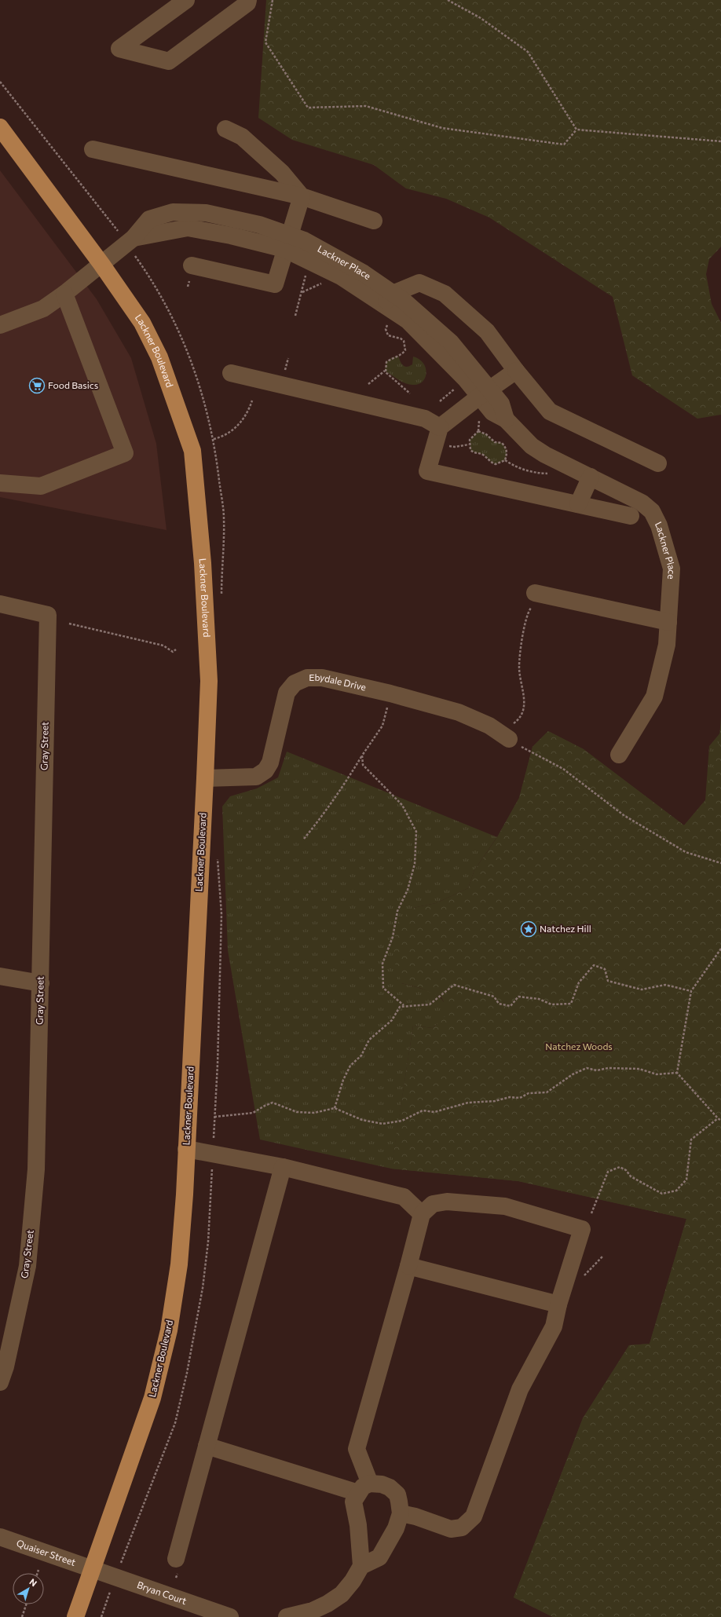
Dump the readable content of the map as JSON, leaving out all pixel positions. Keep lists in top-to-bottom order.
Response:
{
  "streets": {
    "main road": ["Lackner Boulevard"],
    "street": [
      "Lackner Place",
      "Ebydale Drive",
      "Gray Street",
      "Quaiser Street",
      "Bryan Court"
    ]
  },
  "crossings": [
    ["Lackner Place", "Lackner Boulevard"],
    ["Lackner Boulevard", "Ebydale Drive"],
    ["Lackner Boulevard", "Quaiser Street"],
    ["Lackner Boulevard", "Bryan Court"],
    ["Quaiser Street", "Bryan Court"]
  ],
  "parks": ["Natchez Woods"],
  "places": {
    "supermarket": ["Food Basics"],
    "place": ["Natchez Hill"]
  },
  "north": "top right"
}
